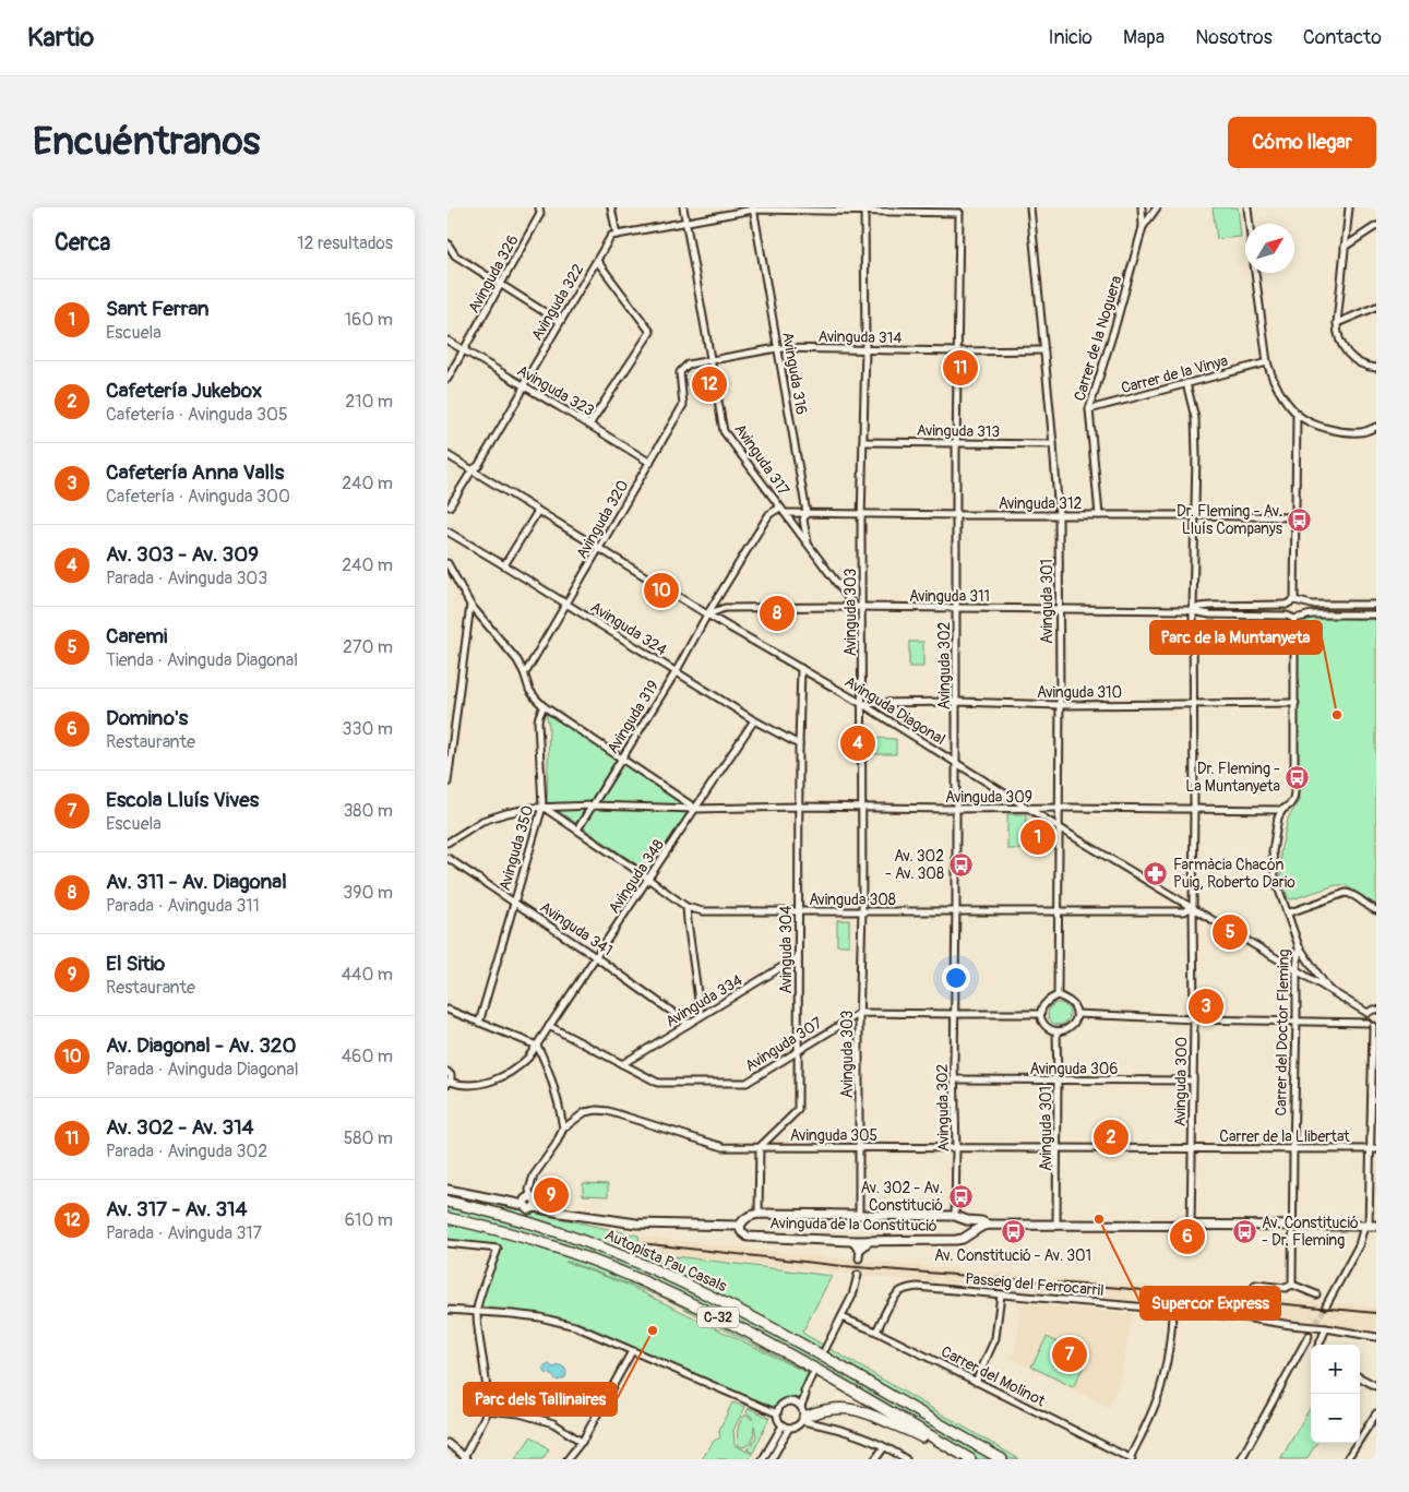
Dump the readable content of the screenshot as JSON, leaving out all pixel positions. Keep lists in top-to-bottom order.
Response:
{
  "streets": {
    "highway": ["Autopista Pau Casals", "C-32"],
    "street": [
      "Avinguda 326",
      "Avinguda 322",
      "Avinguda 314",
      "Carrer de la Noguera",
      "Avinguda 316",
      "Carrer de la Vinya",
      "Avinguda 323",
      "Avinguda 313",
      "Avinguda 317",
      "Avinguda 312",
      "Avinguda 320",
      "Avinguda 311",
      "Avinguda 301",
      "Avinguda 303",
      "Avinguda 324",
      "Avinguda 302",
      "Avinguda 310",
      "Avinguda Diagonal",
      "Avinguda 319",
      "Avinguda 309",
      "Avinguda 350",
      "Avinguda 348",
      "Avinguda 308",
      "Avinguda 341",
      "Avinguda 304",
      "Avinguda 334",
      "Carrer del Doctor Fleming",
      "Avinguda 307",
      "Avinguda 306",
      "Avinguda 300",
      "Avinguda 305",
      "Carrer de la Llibertat",
      "Avinguda de la Constitució",
      "Passeig del Ferrocarril",
      "Carrer del Molinot"
    ]
  },
  "crossings": [
    ["Avinguda 326", "Avinguda 323"],
    ["Avinguda 322", "Avinguda 323"],
    ["Avinguda 322", "Avinguda Diagonal"],
    ["Avinguda 314", "Avinguda 316"],
    ["Avinguda 314", "Avinguda 317"],
    ["Avinguda 314", "Avinguda 320"],
    ["Avinguda 314", "Avinguda 301"],
    ["Avinguda 314", "Avinguda 303"],
    ["Avinguda 314", "Avinguda 302"],
    ["Carrer de la Noguera", "Carrer de la Vinya"],
    ["Carrer de la Noguera", "Avinguda 312"],
    ["Avinguda 316", "Avinguda 317"],
    ["Avinguda 316", "Avinguda 312"],
    ["Carrer de la Vinya", "Avinguda 300"],
    ["Avinguda 323", "Avinguda 320"],
    ["Avinguda 313", "Avinguda 301"],
    ["Avinguda 313", "Avinguda 303"],
    ["Avinguda 313", "Avinguda 302"],
    ["Avinguda 317", "Avinguda 312"],
    ["Avinguda 317", "Avinguda 311"],
    ["Avinguda 317", "Avinguda 319"],
    ["Avinguda 312", "Avinguda 301"],
    ["Avinguda 312", "Avinguda 303"],
    ["Avinguda 312", "Avinguda 302"],
    ["Avinguda 312", "Avinguda 319"],
    ["Avinguda 312", "Avinguda 300"],
    ["Avinguda 320", "Avinguda 324"],
    ["Avinguda 320", "Avinguda Diagonal"],
    ["Avinguda 311", "Avinguda 301"],
    ["Avinguda 311", "Avinguda 303"],
    ["Avinguda 311", "Avinguda 302"],
    ["Avinguda 311", "Avinguda Diagonal"],
    ["Avinguda 311", "Avinguda 319"],
    ["Avinguda 311", "Avinguda 300"],
    ["Avinguda 301", "Avinguda 310"],
    ["Avinguda 301", "Avinguda Diagonal"],
    ["Avinguda 301", "Avinguda 309"],
    ["Avinguda 301", "Avinguda 308"],
    ["Avinguda 301", "Avinguda 306"],
    ["Avinguda 301", "Avinguda 305"],
    ["Avinguda 301", "Avinguda de la Constitució"],
    ["Avinguda 303", "Avinguda 310"],
    ["Avinguda 303", "Avinguda Diagonal"],
    ["Avinguda 303", "Avinguda 309"],
    ["Avinguda 303", "Avinguda 308"],
    ["Avinguda 303", "Avinguda 307"],
    ["Avinguda 303", "Avinguda 305"],
    ["Avinguda 303", "Avinguda de la Constitució"],
    ["Avinguda 324", "Avinguda 319"],
    ["Avinguda 324", "Avinguda 348"],
    ["Avinguda 324", "Avinguda 304"],
    ["Avinguda 302", "Avinguda 310"],
    ["Avinguda 302", "Avinguda Diagonal"],
    ["Avinguda 302", "Avinguda 309"],
    ["Avinguda 302", "Avinguda 308"],
    ["Avinguda 302", "Avinguda 306"],
    ["Avinguda 302", "Avinguda 305"],
    ["Avinguda 302", "Avinguda de la Constitució"],
    ["Avinguda 310", "Avinguda Diagonal"],
    ["Avinguda 310", "Carrer del Doctor Fleming"],
    ["Avinguda 310", "Avinguda 300"],
    ["Avinguda Diagonal", "Avinguda 319"],
    ["Avinguda Diagonal", "Avinguda 309"],
    ["Avinguda Diagonal", "Avinguda 308"],
    ["Avinguda Diagonal", "Avinguda 304"],
    ["Avinguda Diagonal", "Carrer del Doctor Fleming"],
    ["Avinguda Diagonal", "Avinguda 300"],
    ["Avinguda 319", "Avinguda 309"],
    ["Avinguda 319", "Avinguda 308"],
    ["Avinguda 309", "Avinguda 350"],
    ["Avinguda 309", "Avinguda 348"],
    ["Avinguda 309", "Avinguda 308"],
    ["Avinguda 309", "Avinguda 304"],
    ["Avinguda 309", "Carrer del Doctor Fleming"],
    ["Avinguda 309", "Avinguda 300"],
    ["Avinguda 350", "Avinguda 308"],
    ["Avinguda 350", "Avinguda 341"],
    ["Avinguda 348", "Avinguda 308"],
    ["Avinguda 348", "Avinguda 341"],
    ["Avinguda 348", "Avinguda 307"],
    ["Avinguda 308", "Avinguda 304"],
    ["Avinguda 308", "Avinguda 300"],
    ["Avinguda 341", "Avinguda 334"],
    ["Avinguda 304", "Avinguda 334"],
    ["Avinguda 304", "Avinguda 307"],
    ["Avinguda 304", "Avinguda 305"],
    ["Avinguda 334", "Avinguda 307"],
    ["Carrer del Doctor Fleming", "Carrer de la Llibertat"],
    ["Carrer del Doctor Fleming", "Avinguda de la Constitució"],
    ["Avinguda 306", "Avinguda 300"],
    ["Avinguda 300", "Avinguda 305"],
    ["Avinguda 300", "Carrer de la Llibertat"],
    ["Avinguda 300", "Avinguda de la Constitució"],
    ["Avinguda 305", "Carrer de la Llibertat"],
    ["Avinguda 305", "Avinguda de la Constitució"],
    ["Passeig del Ferrocarril", "Carrer del Molinot"]
  ],
  "places": {
    "bus stop": [
      "Dr. Fleming - Av. Lluís Companys",
      "Dr. Fleming - La Muntanyeta",
      "Av. 302 - Av. 308",
      "Av. 302 - Av. Constitució",
      "Av. Constitució - Av. 301",
      "Av. Constitució - Dr. Fleming"
    ],
    "other": ["Parc de la Muntanyeta", "Supercor Express", "Parc dels Tallinaires"],
    "pharmacy": ["Farmàcia Chacón Puig, Roberto Dario"]
  },
  "north": "top right",
  "page": {
    "header": "Kartio",
    "nav": [
      "Inicio",
      "Mapa",
      "Nosotros",
      "Contacto"
    ],
    "buttons": "Cómo llegar",
    "title": "Encuéntranos",
    "heading": ["Cerca", "12 resultados"],
    "list": [
      {
        "mark": "1",
        "name": "Sant Ferran",
        "note": "Escuela",
        "value": "160 m"
      },
      {
        "mark": "2",
        "name": "Cafetería Jukebox",
        "note": "Cafetería · Avinguda 305",
        "value": "210 m"
      },
      {
        "mark": "3",
        "name": "Cafetería Anna Valls",
        "note": "Cafetería · Avinguda 300",
        "value": "240 m"
      },
      {
        "mark": "4",
        "name": "Av. 303 - Av. 309",
        "note": "Parada · Avinguda 303",
        "value": "240 m"
      },
      {
        "mark": "5",
        "name": "Caremi",
        "note": "Tienda · Avinguda Diagonal",
        "value": "270 m"
      },
      {
        "mark": "6",
        "name": "Domino's",
        "note": "Restaurante",
        "value": "330 m"
      },
      {
        "mark": "7",
        "name": "Escola Lluís Vives",
        "note": "Escuela",
        "value": "380 m"
      },
      {
        "mark": "8",
        "name": "Av. 311 - Av. Diagonal",
        "note": "Parada · Avinguda 311",
        "value": "390 m"
      },
      {
        "mark": "9",
        "name": "El Sitio",
        "note": "Restaurante",
        "value": "440 m"
      },
      {
        "mark": "10",
        "name": "Av. Diagonal - Av. 320",
        "note": "Parada · Avinguda Diagonal",
        "value": "460 m"
      },
      {
        "mark": "11",
        "name": "Av. 302 - Av. 314",
        "note": "Parada · Avinguda 302",
        "value": "580 m"
      },
      {
        "mark": "12",
        "name": "Av. 317 - Av. 314",
        "note": "Parada · Avinguda 317",
        "value": "610 m"
      }
    ],
    "pins": [
      "11",
      "12",
      "10",
      "8",
      "4",
      "1",
      "5",
      "3",
      "2",
      "9",
      "6",
      "7"
    ],
    "map_buttons": ["+", "−"]
  }
}
